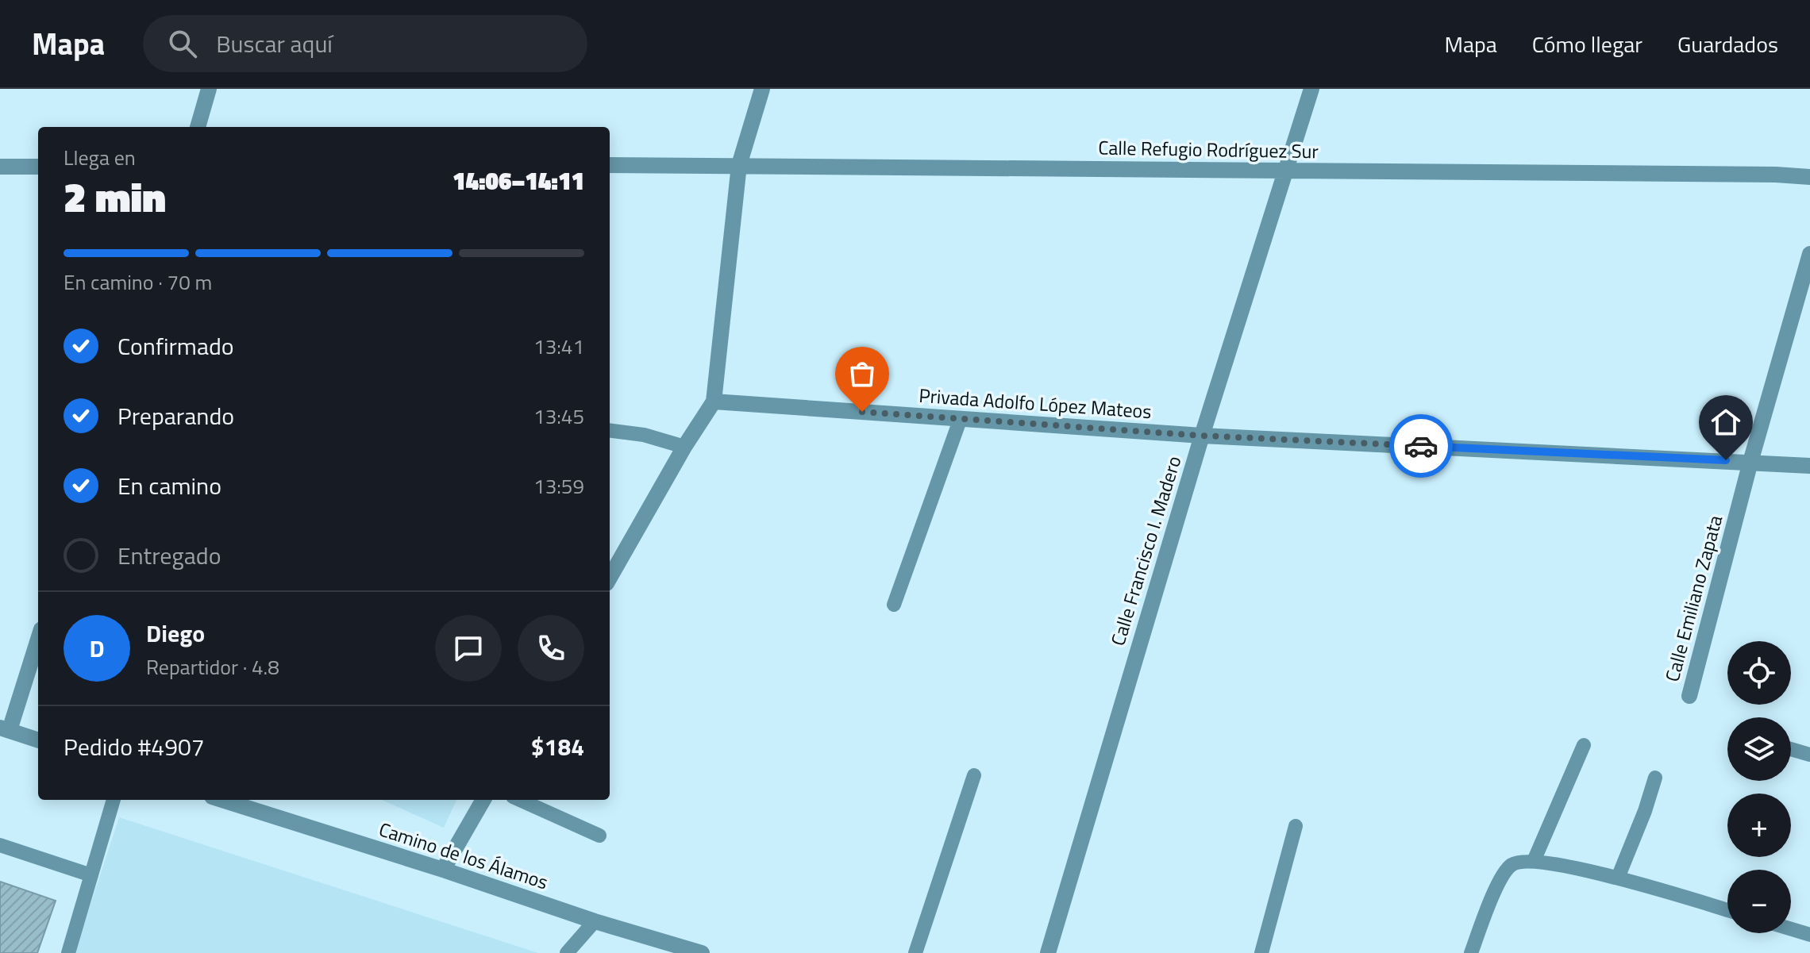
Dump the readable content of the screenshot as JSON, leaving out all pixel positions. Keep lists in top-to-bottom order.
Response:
{
  "streets": {
    "street": [
      "Calle Refugio Rodríguez Sur",
      "Privada Adolfo López Mateos",
      "Calle Francisco I. Madero",
      "Calle Emiliano Zapata",
      "Camino de los Álamos"
    ]
  },
  "crossings": [
    ["Calle Refugio Rodríguez Sur", "Calle Francisco I. Madero"],
    ["Privada Adolfo López Mateos", "Calle Francisco I. Madero"],
    ["Privada Adolfo López Mateos", "Calle Emiliano Zapata"]
  ],
  "page": {
    "header": "Mapa",
    "search": "Buscar aquí",
    "nav": ["Mapa", "Cómo llegar", "Guardados"],
    "heading": ["2 min", "Llega en", "14:06–14:11"],
    "panel": [
      "Diego",
      "Repartidor · 4.8",
      "Pedido #4907",
      "$184"
    ],
    "bar": "En camino · 70 m",
    "list": [
      ["Confirmado", "13:41"],
      ["Preparando", "13:45"],
      ["En camino", "13:59"],
      "Entregado"
    ],
    "round": "D",
    "map_buttons": ["+", "−"]
  }
}
